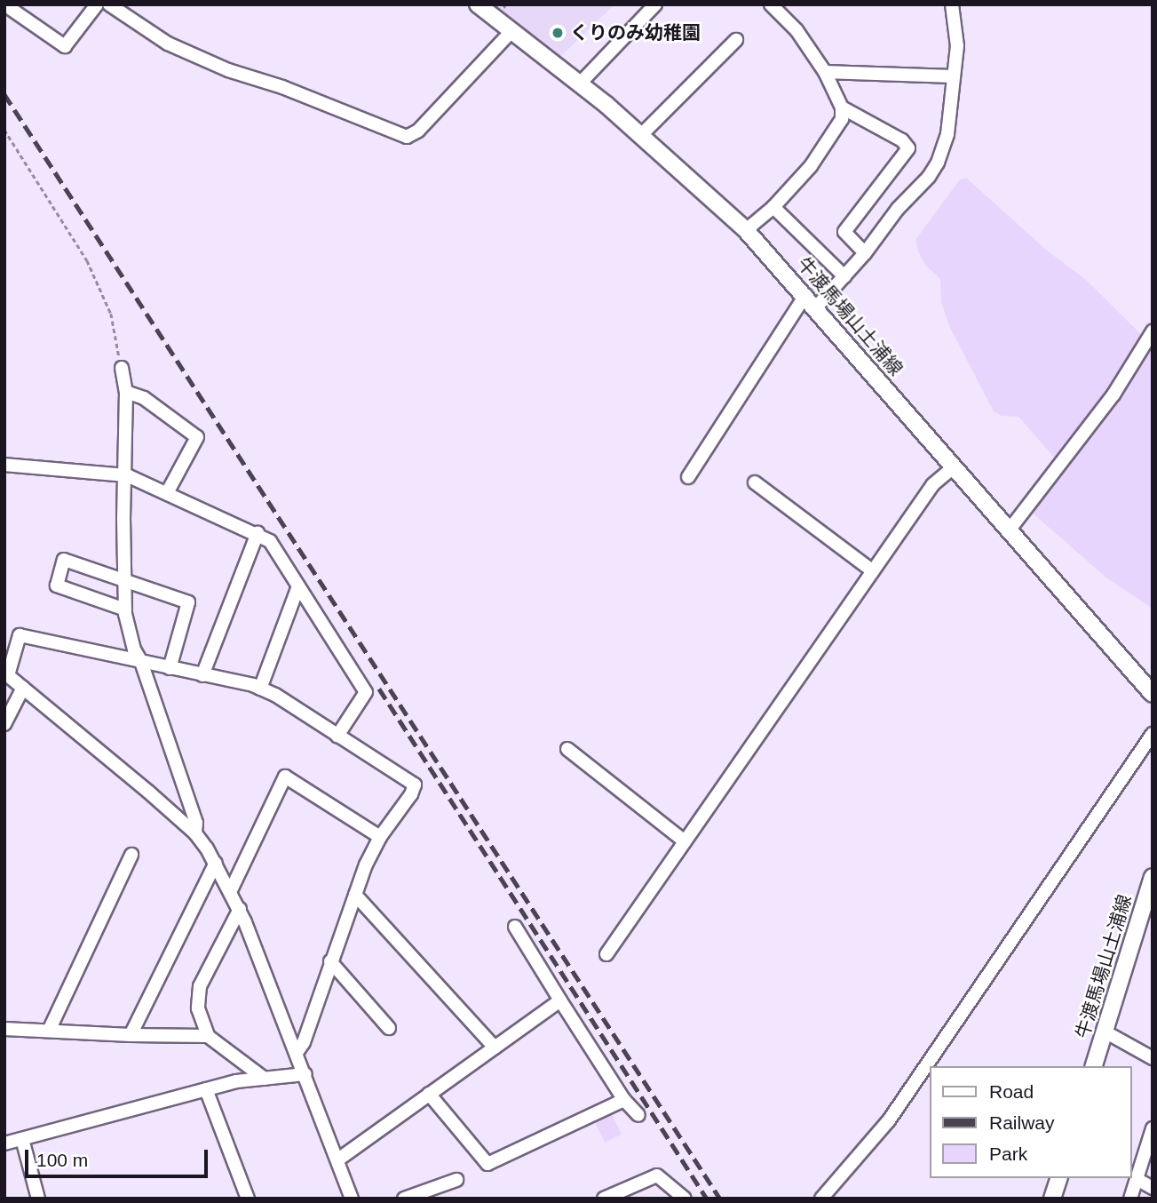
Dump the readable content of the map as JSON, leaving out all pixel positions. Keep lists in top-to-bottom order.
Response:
{
  "streets": {
    "main road": ["牛渡馬場山土浦線"]
  },
  "places": ["くりのみ幼稚園"],
  "legend": ["Road", "Railway", "Park"],
  "scale_bar": "100 m"
}
